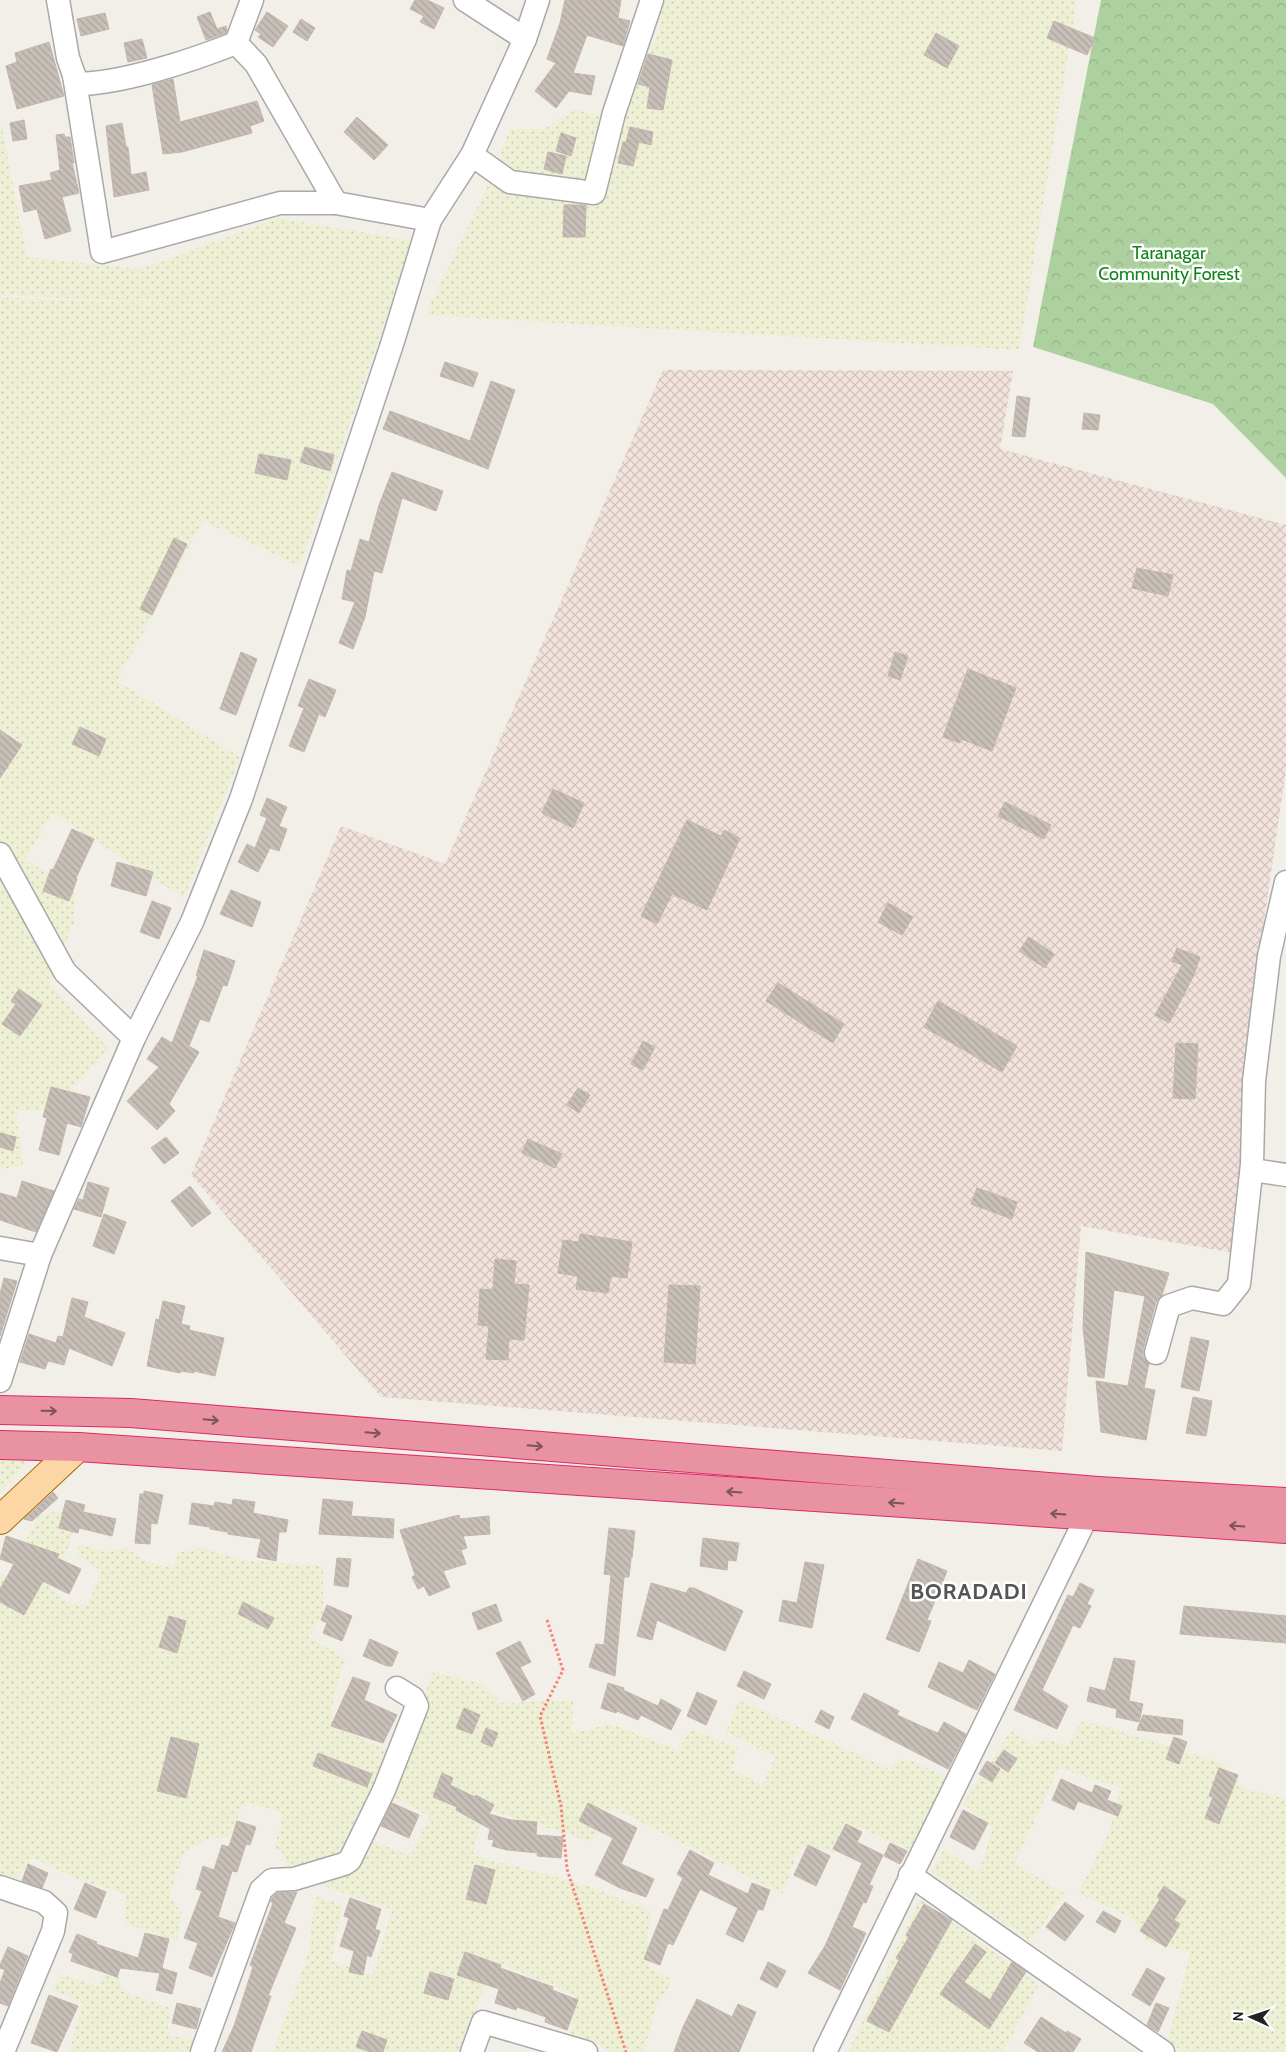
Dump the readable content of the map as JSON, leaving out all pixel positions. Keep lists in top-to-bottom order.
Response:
{
  "districts": ["BORADADI"],
  "parks": ["Taranagar Community Forest"],
  "north": "left"
}
